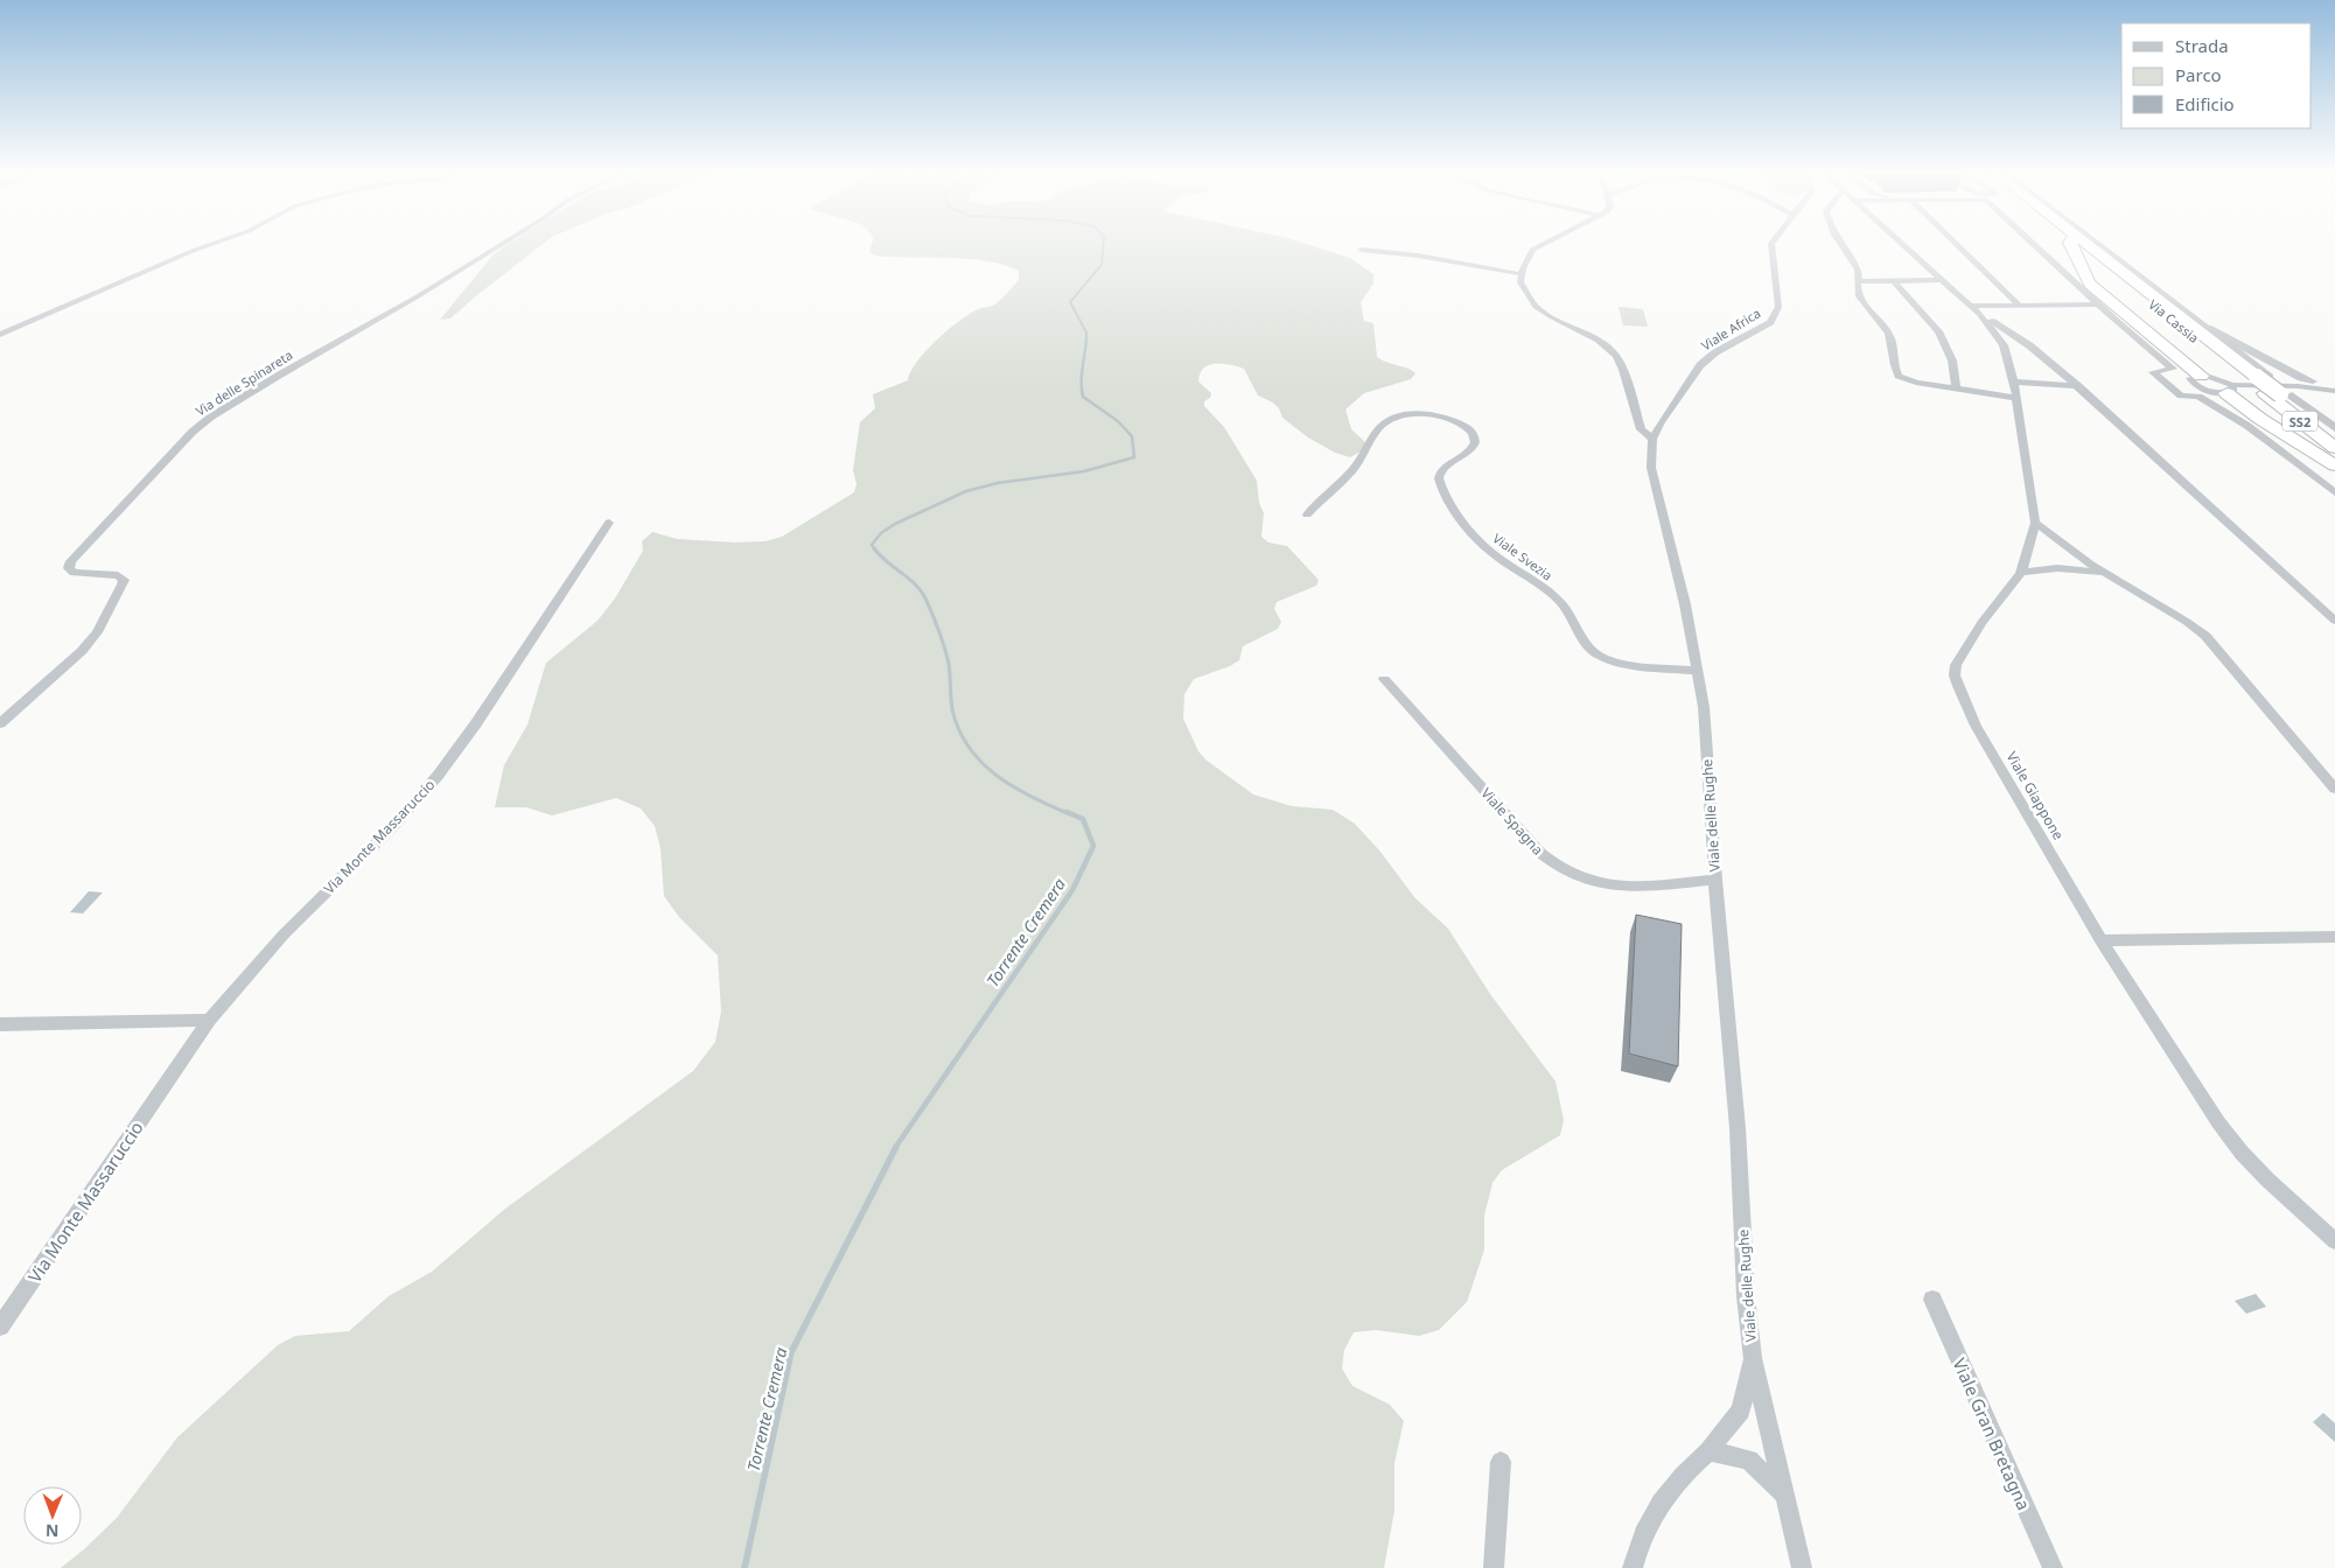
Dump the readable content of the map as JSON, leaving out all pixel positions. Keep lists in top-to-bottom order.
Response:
{
  "streets": {
    "highway": ["Via Cassia", "SS2"],
    "street": [
      "Viale Africa",
      "Via delle Spinareta",
      "Viale Svezia",
      "Viale Giappone",
      "Viale delle Rughe",
      "Viale Spagna",
      "Via Monte Massaruccio",
      "Viale Gran Bretagna"
    ]
  },
  "crossings": [
    ["Viale Africa", "Viale delle Rughe"],
    ["Viale Svezia", "Viale delle Rughe"],
    ["Viale delle Rughe", "Viale Spagna"]
  ],
  "water": ["Torrente Cremera"],
  "legend": ["Strada", "Parco", "Edificio"],
  "north": "bottom"
}
